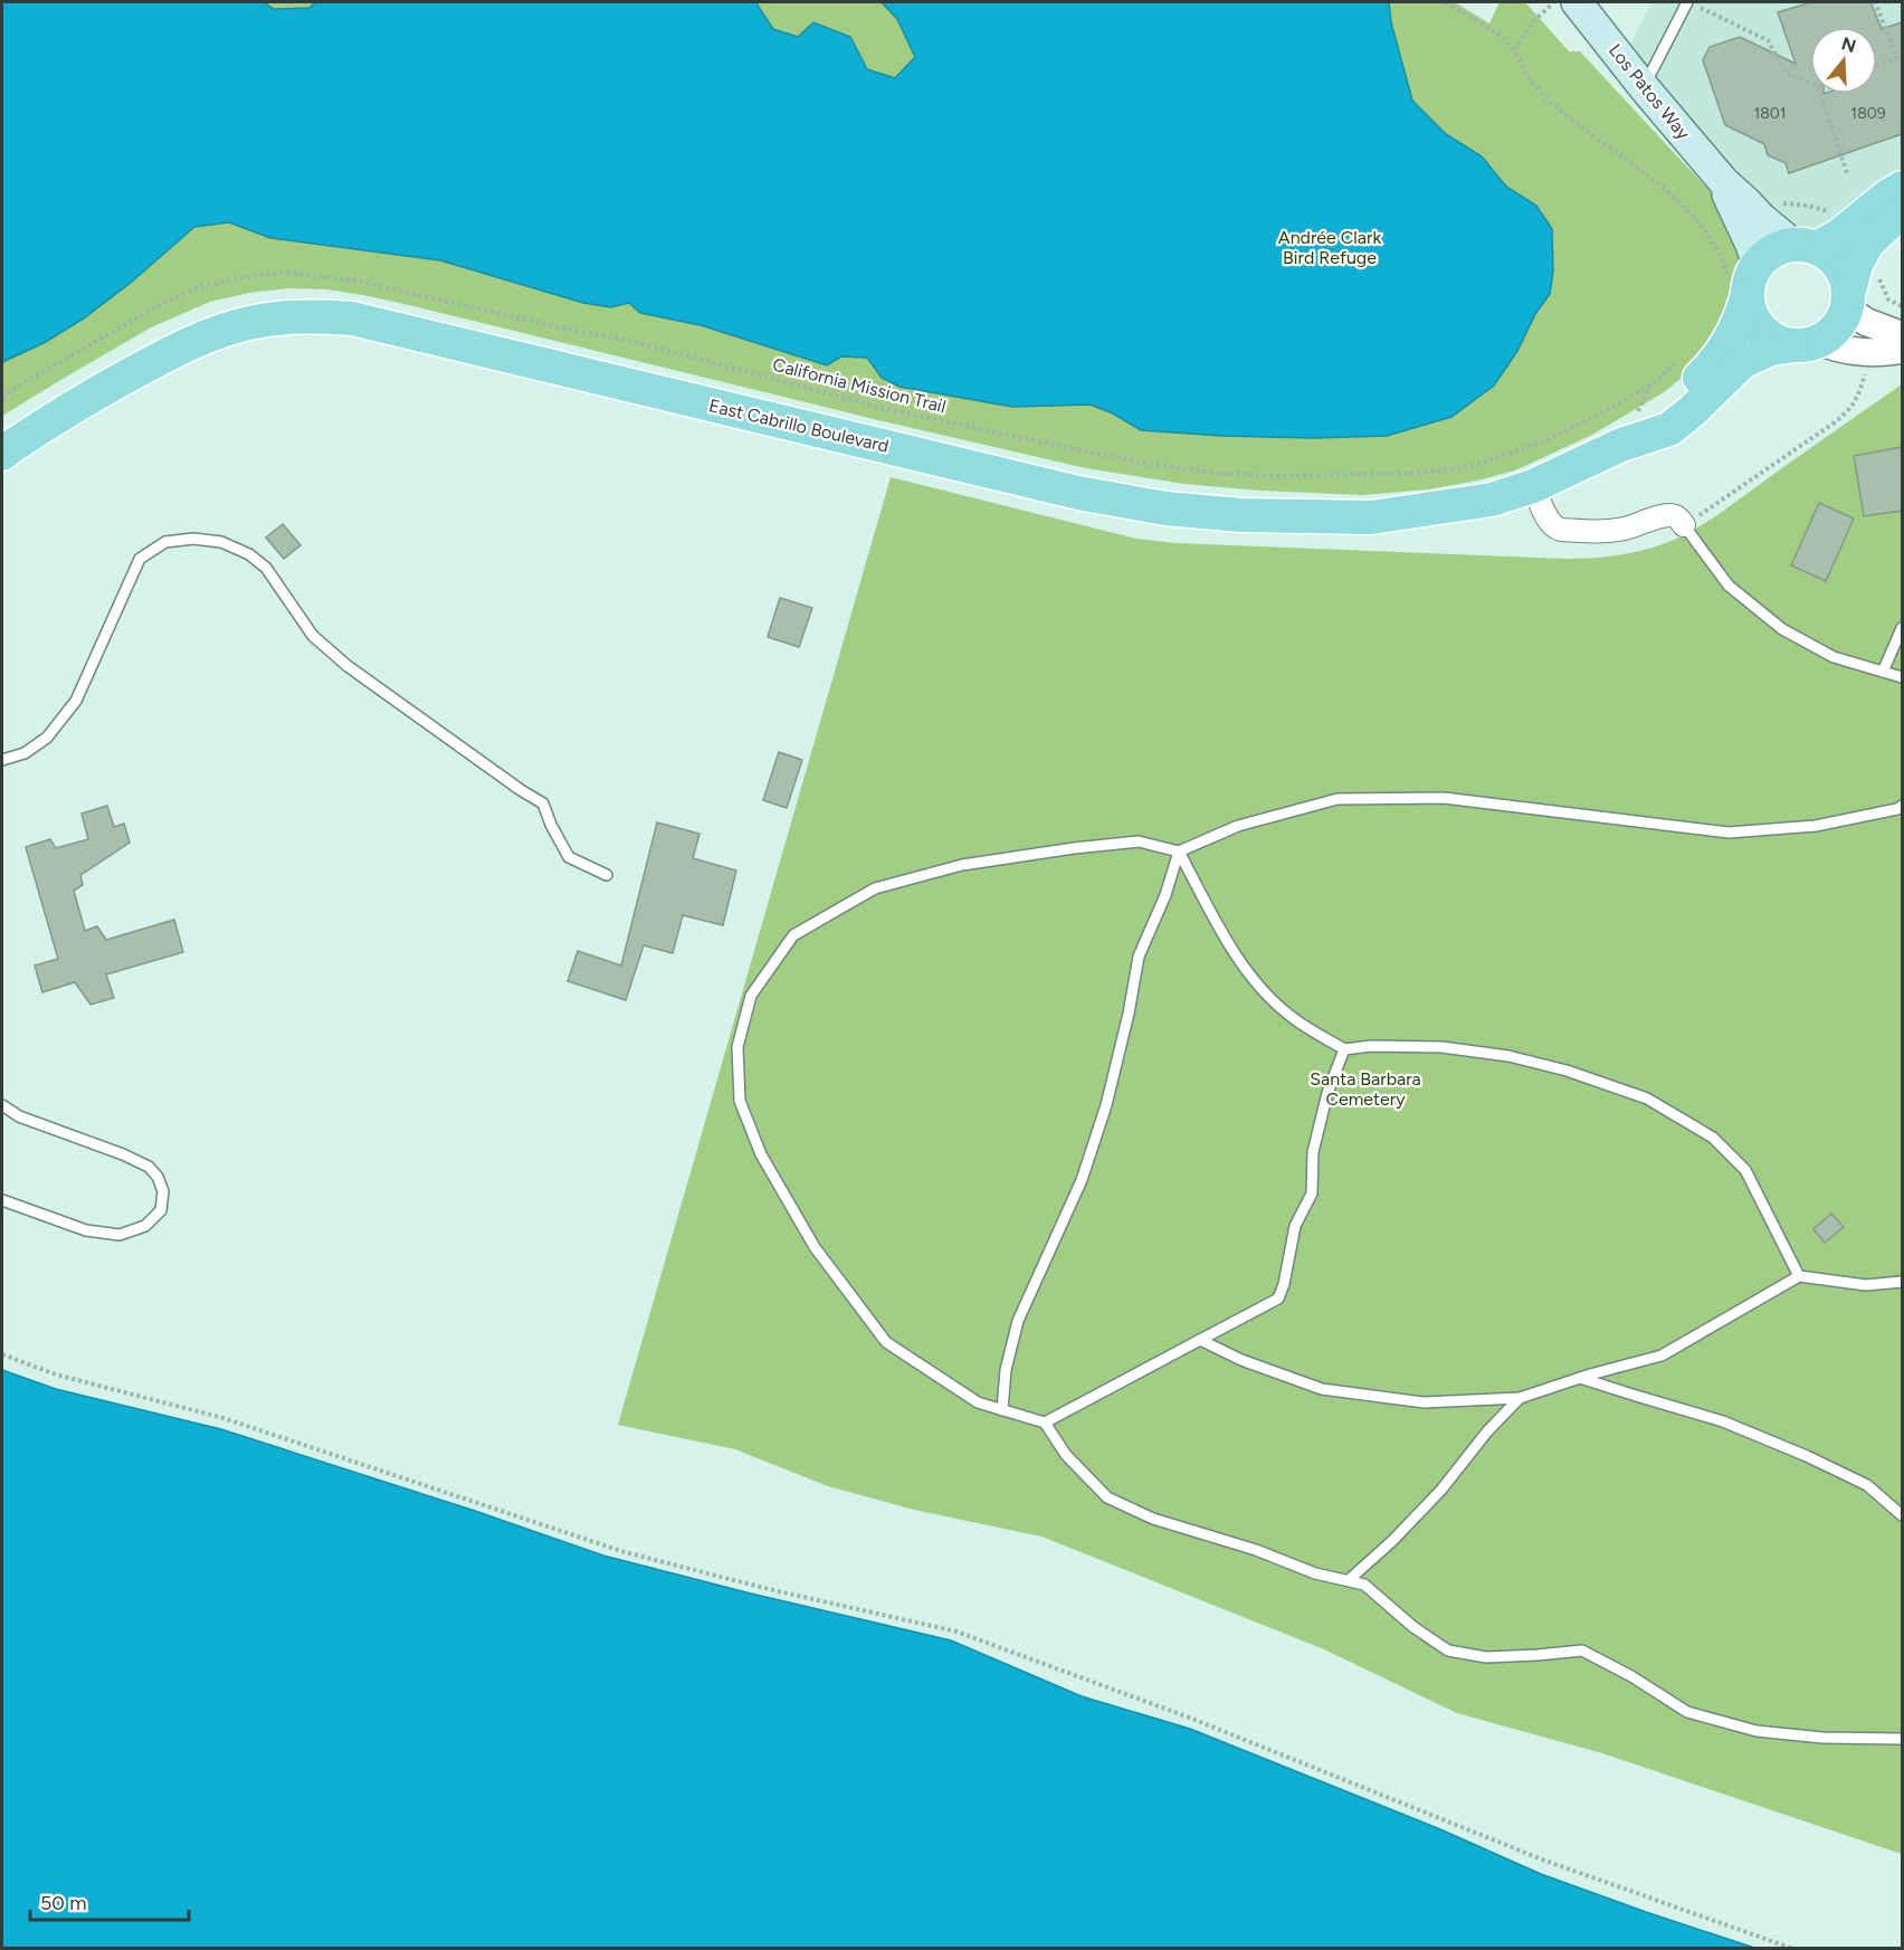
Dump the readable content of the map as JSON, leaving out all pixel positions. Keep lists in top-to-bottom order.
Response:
{
  "streets": {
    "main road": ["Los Patos Way", "East Cabrillo Boulevard"],
    "path": ["California Mission Trail"]
  },
  "crossings": [
    ["Los Patos Way", "East Cabrillo Boulevard"]
  ],
  "parks": ["Andrée Clark Bird Refuge", "Santa Barbara Cemetery"],
  "house_numbers": ["1801", "1809"],
  "scale_bar": "50 m",
  "north": "top"
}
